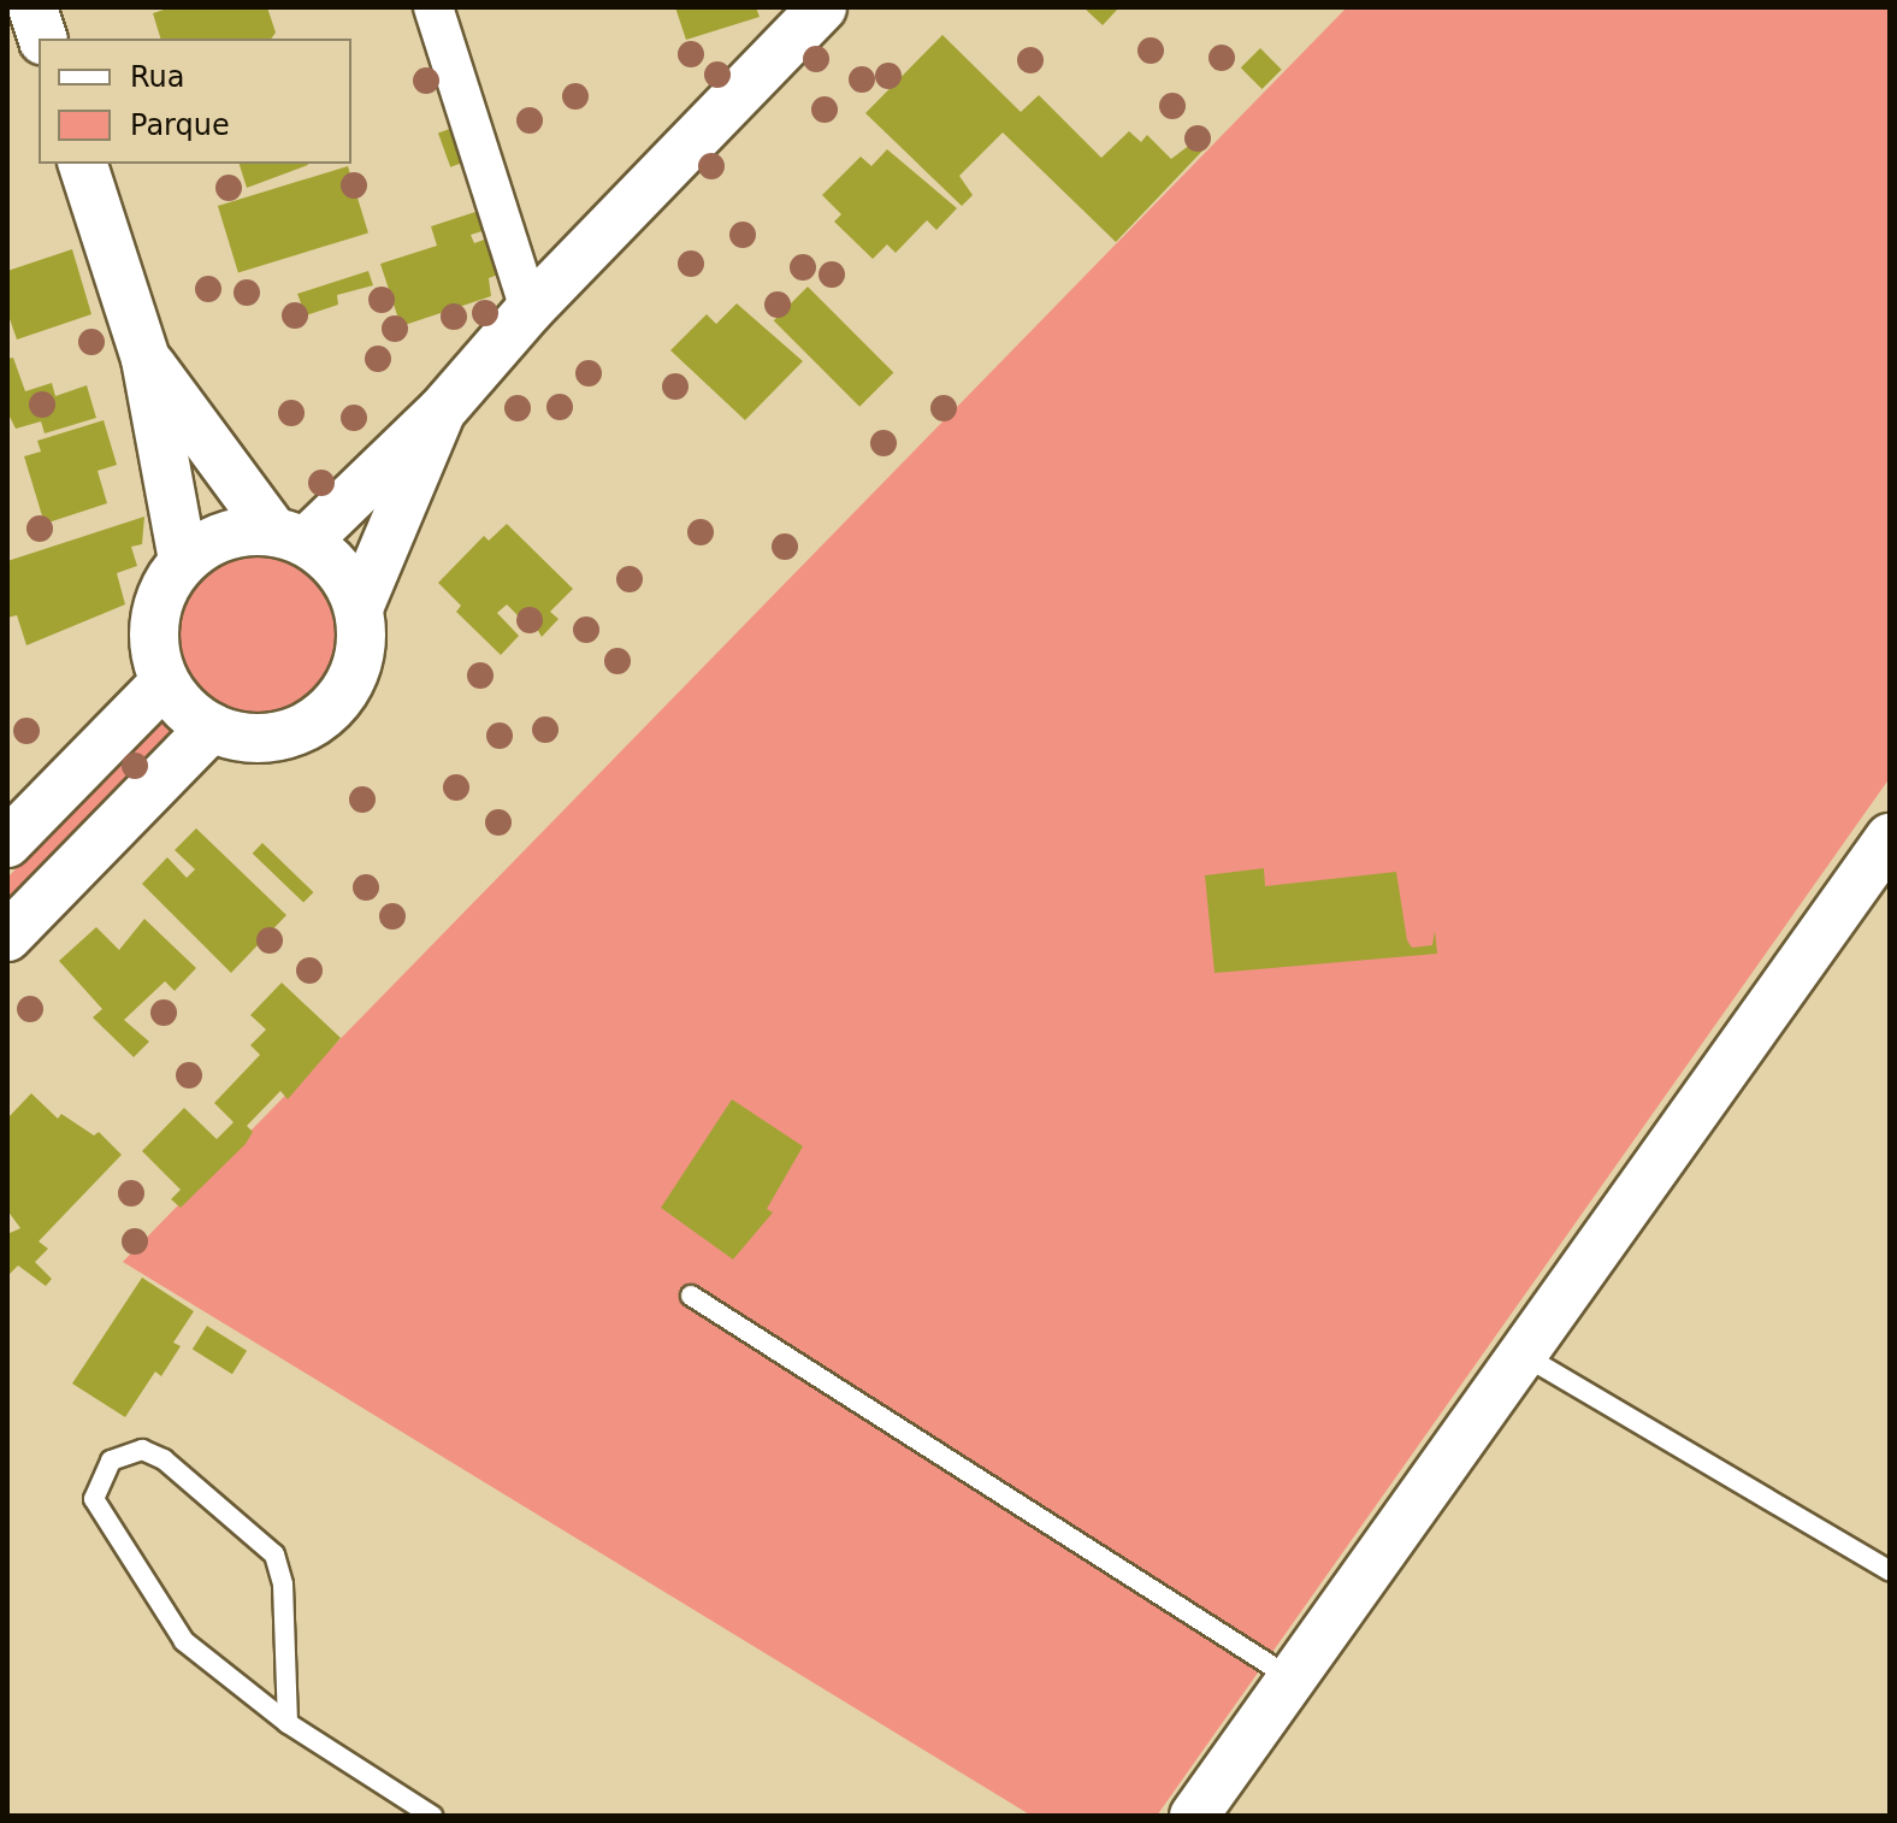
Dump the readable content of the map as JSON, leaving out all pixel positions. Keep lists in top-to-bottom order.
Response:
{
  "legend": ["Rua", "Parque"]
}
